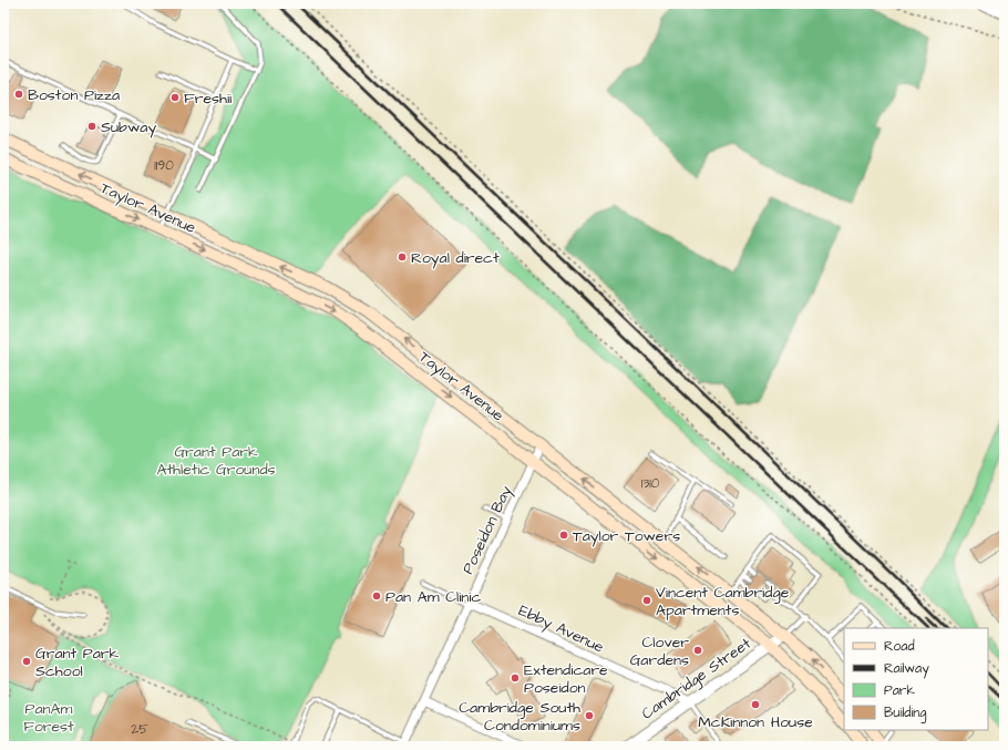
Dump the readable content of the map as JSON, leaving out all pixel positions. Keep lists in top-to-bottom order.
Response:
{
  "streets": {
    "main road": ["Taylor Avenue"],
    "street": ["Poseidon Bay", "Ebby Avenue", "Cambridge Street"]
  },
  "crossings": [
    ["Taylor Avenue", "Poseidon Bay"],
    ["Taylor Avenue", "Cambridge Street"],
    ["Poseidon Bay", "Ebby Avenue"],
    ["Ebby Avenue", "Cambridge Street"]
  ],
  "parks": ["Grant Park Athletic Grounds", "PanAm Forest"],
  "places": [
    "Boston Pizza",
    "Freshii",
    "Subway",
    "Royal direct",
    "Taylor Towers",
    "Pan Am Clinic",
    "Vincent Cambridge Apartments",
    "Clover Gardens",
    "Grant Park School",
    "Extendicare Poseidon",
    "McKinnon House",
    "Cambridge South Condominiums"
  ],
  "house_numbers": ["1190", "1310", "25"],
  "legend": [
    "Road",
    "Railway",
    "Park",
    "Building"
  ]
}
